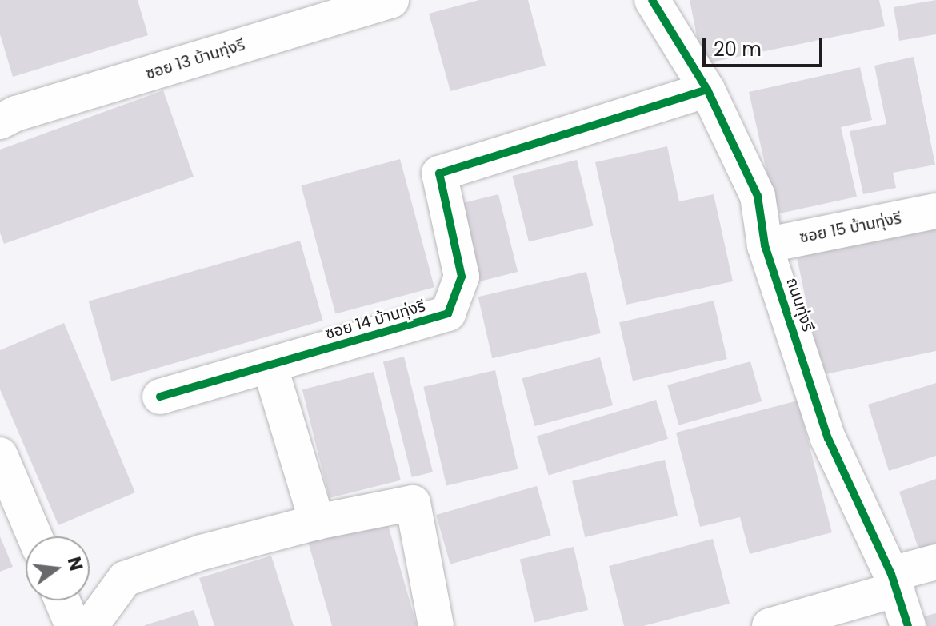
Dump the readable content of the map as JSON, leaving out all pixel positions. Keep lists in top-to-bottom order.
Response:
{
  "streets": {
    "street": [
      "ซอย 13 บ้านทุ่งรี",
      "ซอย 15 บ้านทุ่งรี",
      "ถนนทุ่งรี",
      "ซอย 14 บ้านทุ่งรี"
    ]
  },
  "crossings": [
    ["ซอย 15 บ้านทุ่งรี", "ถนนทุ่งรี"],
    ["ถนนทุ่งรี", "ซอย 14 บ้านทุ่งรี"]
  ],
  "scale_bar": "20 m",
  "north": "right"
}
